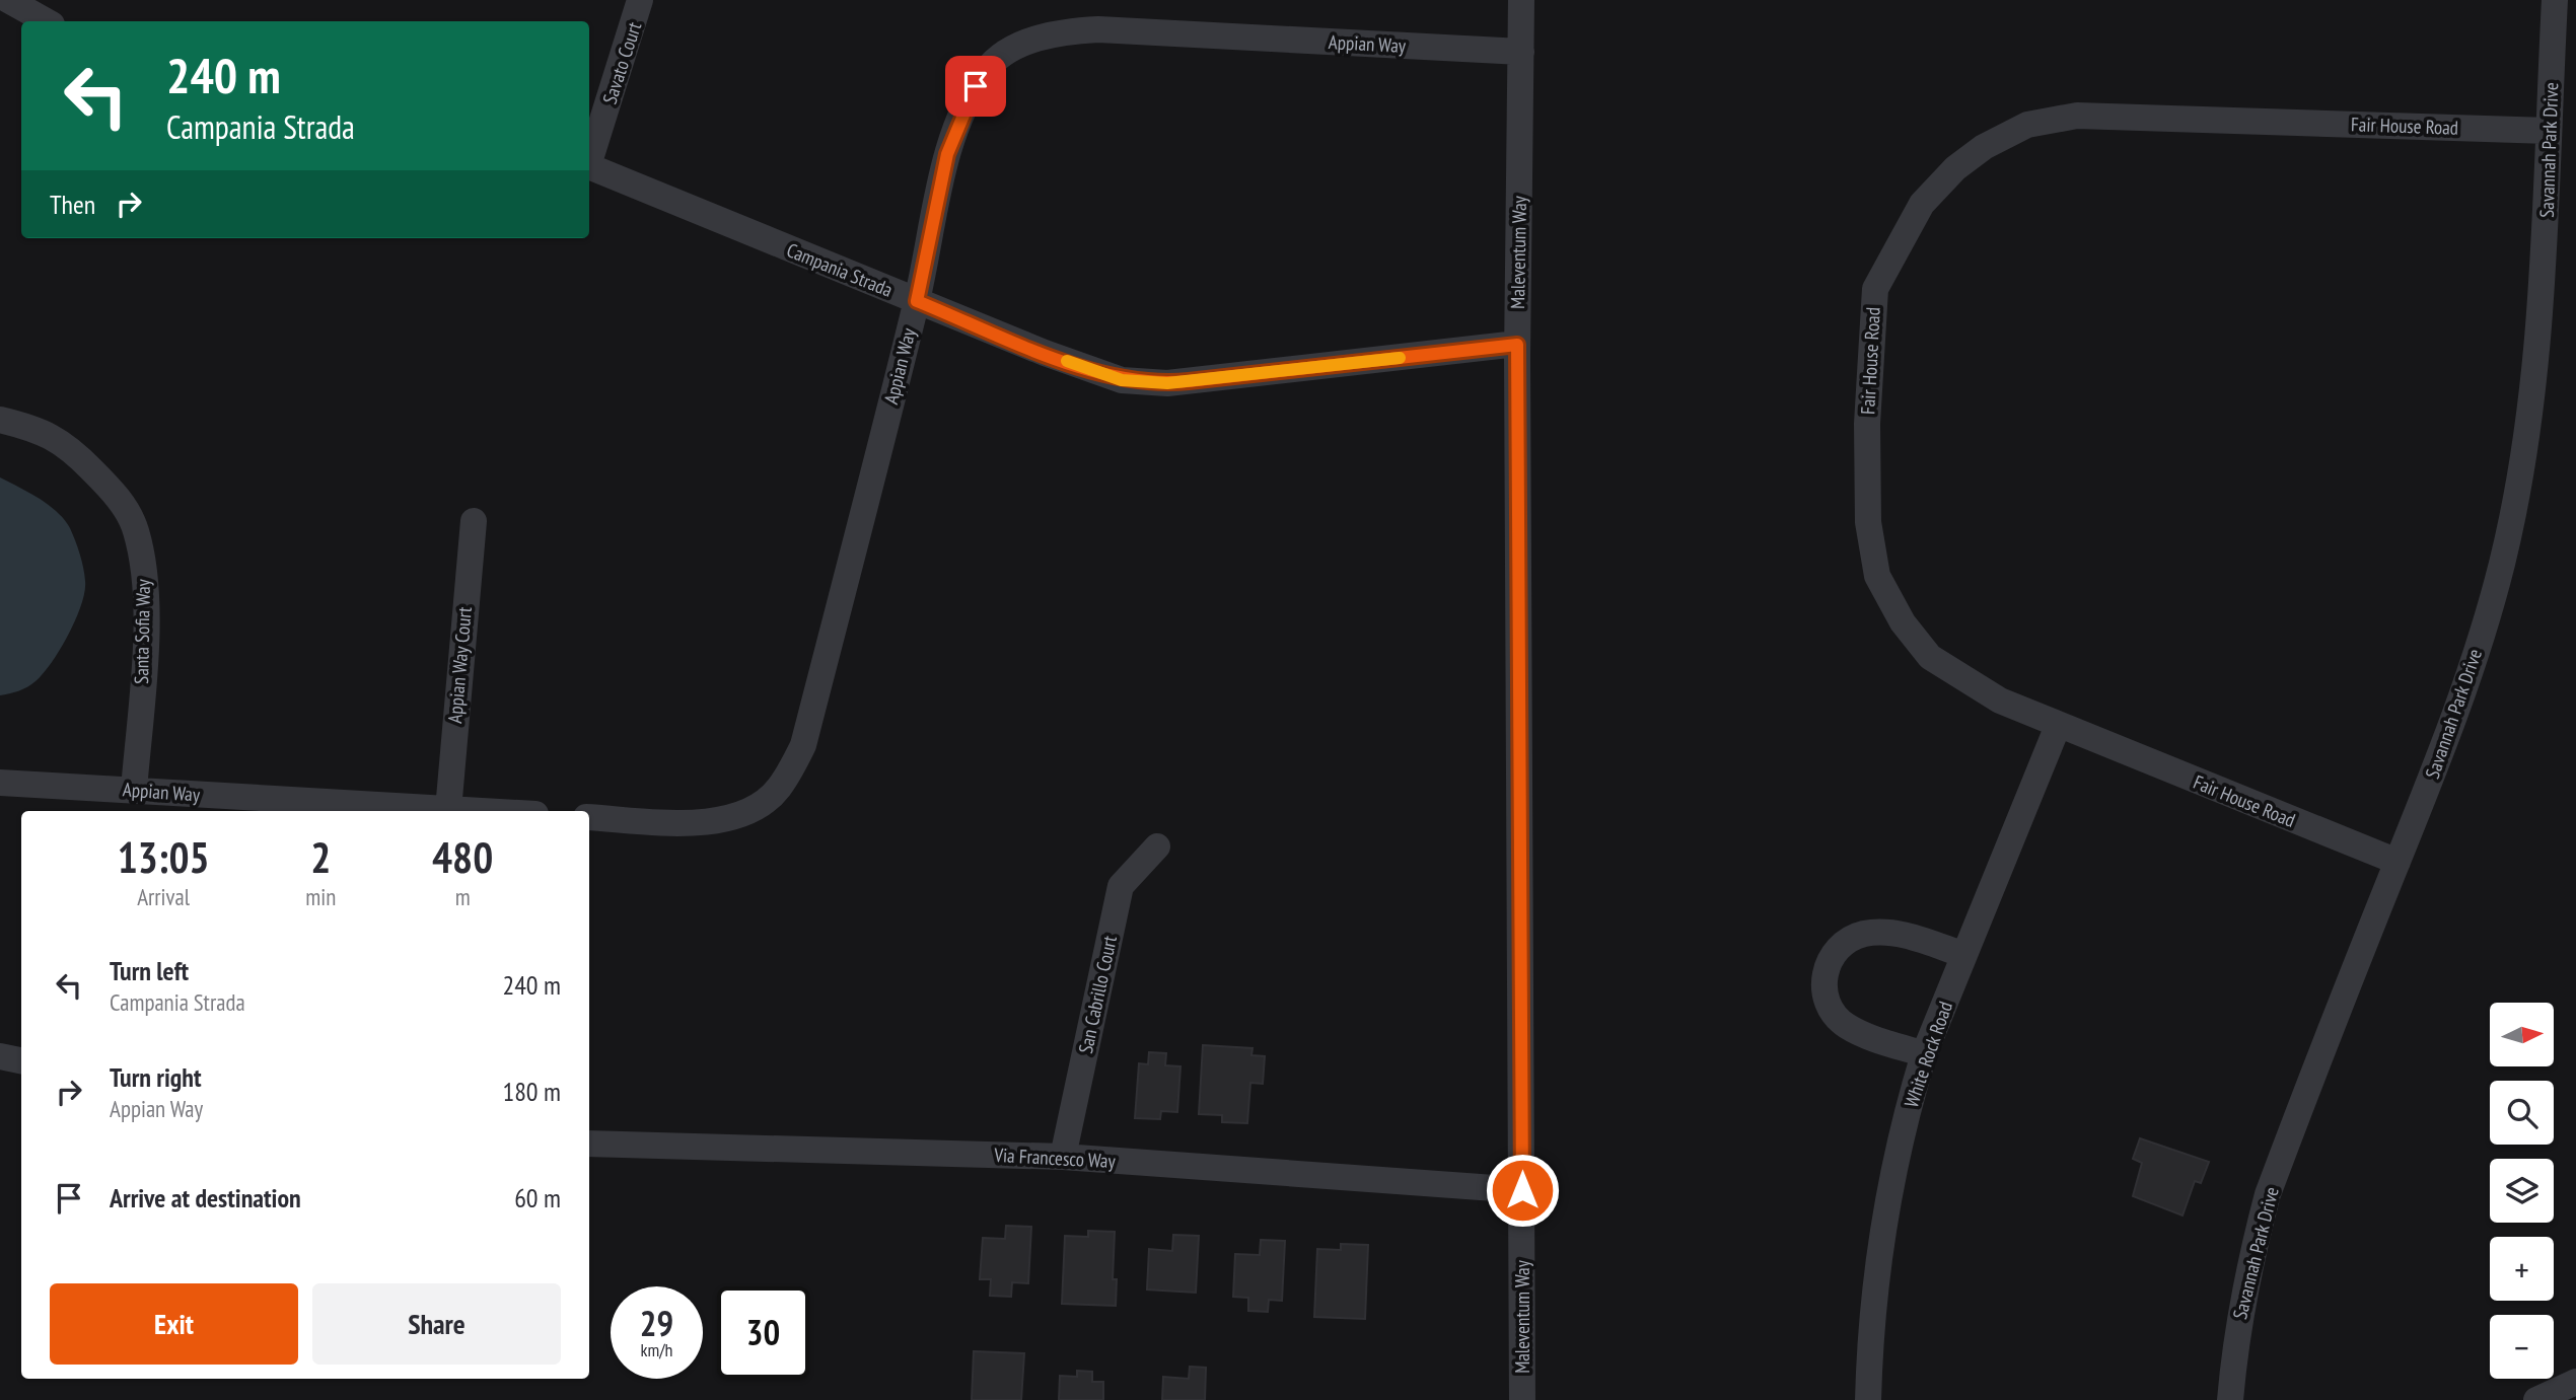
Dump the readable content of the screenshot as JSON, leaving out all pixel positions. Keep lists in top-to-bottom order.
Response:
{
  "streets": {
    "street": [
      "Appian Way",
      "Savato Court",
      "Fair House Road",
      "Savannah Park Drive",
      "Maleventum Way",
      "Campania Strada",
      "Santa Sofia Way",
      "Appian Way Court",
      "San Cabrillo Court",
      "White Rock Road",
      "Via Francesco Way"
    ]
  },
  "crossings": [
    ["Appian Way", "Maleventum Way"],
    ["Appian Way", "Campania Strada"],
    ["Appian Way", "Santa Sofia Way"],
    ["Appian Way", "Appian Way Court"],
    ["Fair House Road", "Savannah Park Drive"],
    ["Fair House Road", "White Rock Road"],
    ["Maleventum Way", "Campania Strada"],
    ["Maleventum Way", "Via Francesco Way"],
    ["San Cabrillo Court", "Via Francesco Way"]
  ],
  "north": "right",
  "page": {
    "turn": ["240 m", "Campania Strada"],
    "then": "Then",
    "eta": [
      "13:05",
      "Arrival",
      "2",
      "min",
      "480",
      "m"
    ],
    "list": [
      {
        "name": "Turn left",
        "note": "Campania Strada",
        "value": "240 m"
      },
      {
        "name": "Turn right",
        "note": "Appian Way",
        "value": "180 m"
      },
      {
        "name": "Arrive at destination",
        "value": "60 m"
      }
    ],
    "map_buttons": ["+", "−"],
    "buttons": ["Exit", "Share"],
    "speed": "29 km/h",
    "limit": "30"
  }
}
